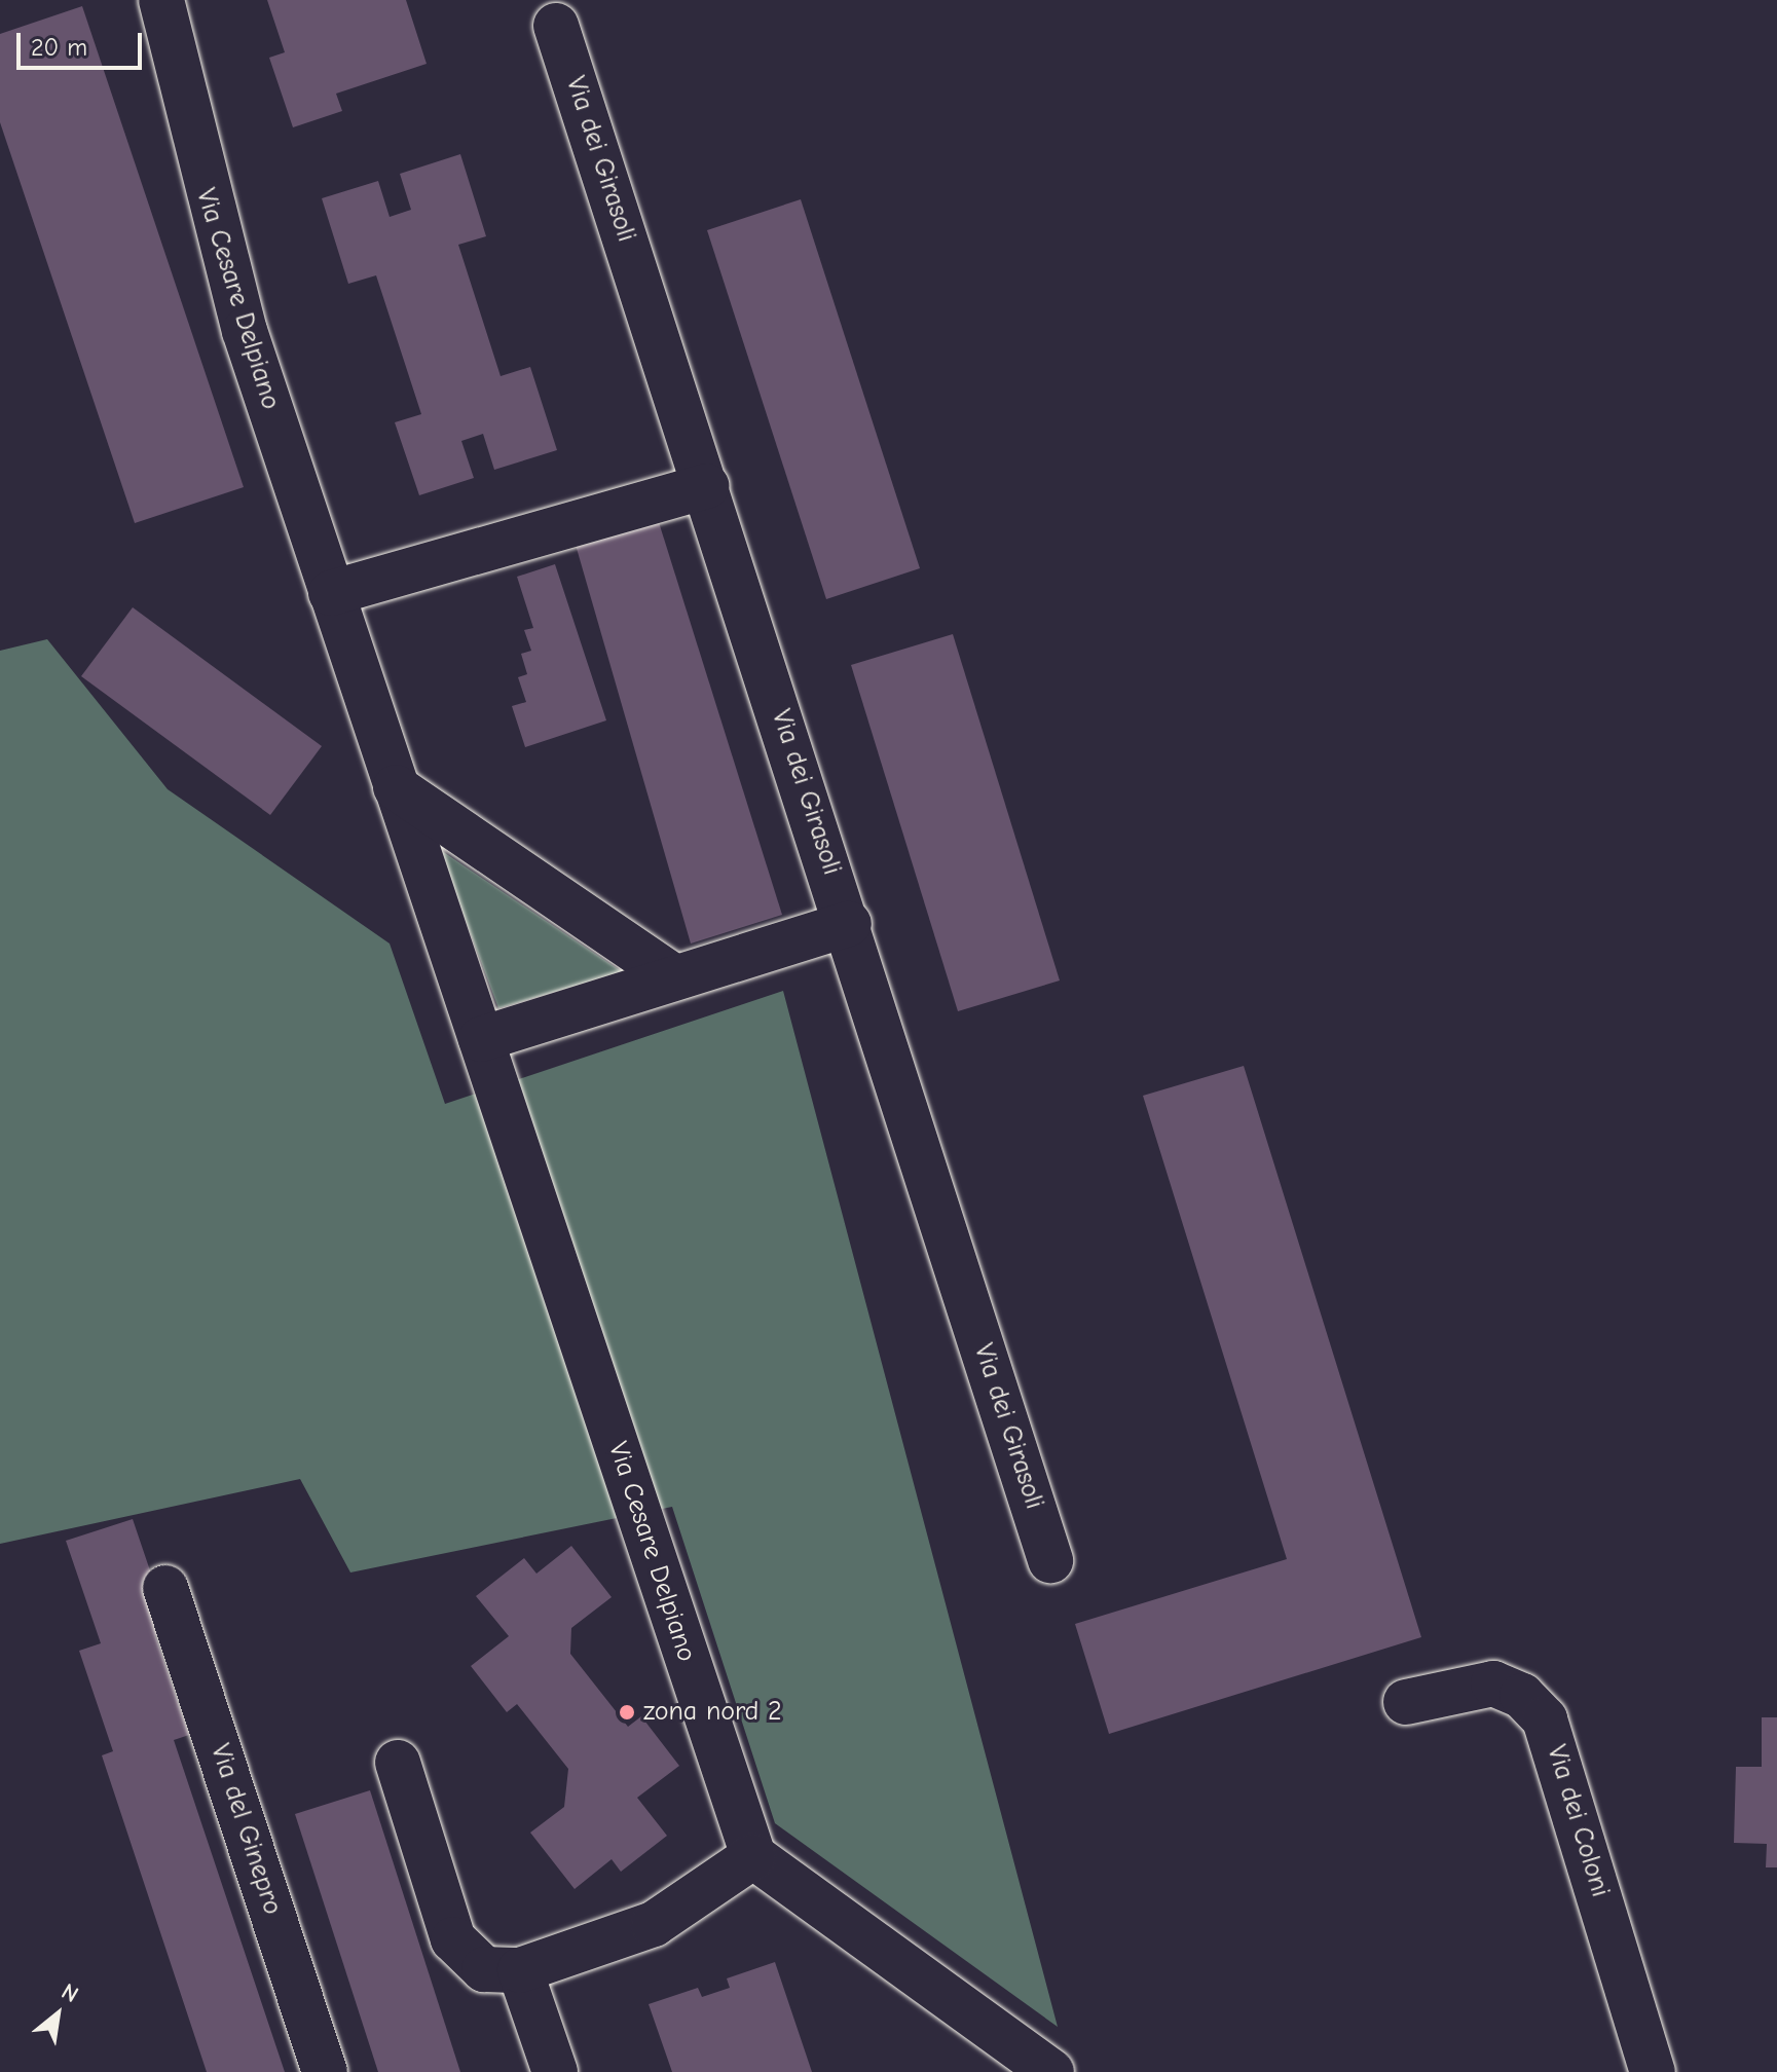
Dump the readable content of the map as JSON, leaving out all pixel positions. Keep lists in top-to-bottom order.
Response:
{
  "streets": {
    "street": [
      "Via dei Girasoli",
      "Via Cesare Delpiano",
      "Via dei Coloni",
      "Via del Ginepro"
    ]
  },
  "places": ["zona nord 2"],
  "scale_bar": "20 m",
  "north": "top right"
}
